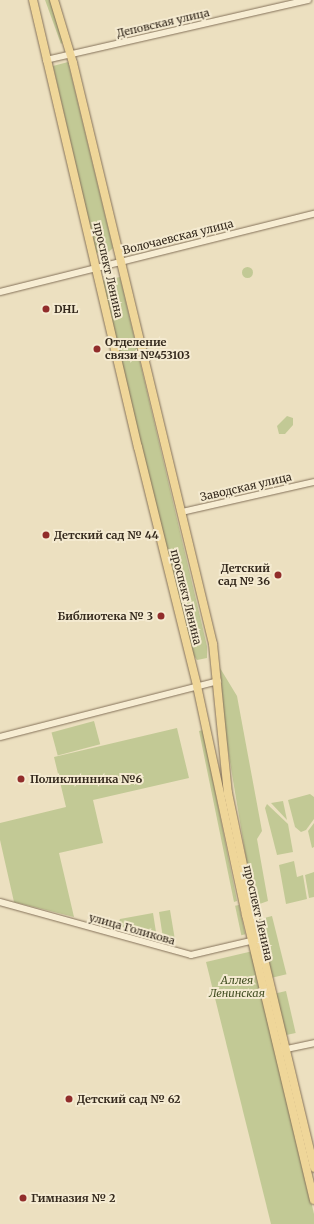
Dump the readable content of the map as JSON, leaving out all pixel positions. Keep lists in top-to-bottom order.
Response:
{
  "streets": {
    "main road": ["проспект Ленина"],
    "street": [
      "Деповская улица",
      "Волочаевская улица",
      "Заводская улица",
      "улица Голикова"
    ]
  },
  "crossings": [
    ["Деповская улица", "проспект Ленина"],
    ["Волочаевская улица", "проспект Ленина"],
    ["проспект Ленина", "Заводская улица"],
    ["проспект Ленина", "улица Голикова"]
  ],
  "parks": ["Аллея Ленинская"],
  "places": [
    "DHL",
    "Отделение связи №453103",
    "Детский сад № 44",
    "Детский сад № 36",
    "Библиотека № 3",
    "Поликлинника №6",
    "Детский сад № 62",
    "Гимназия № 2"
  ]
}
